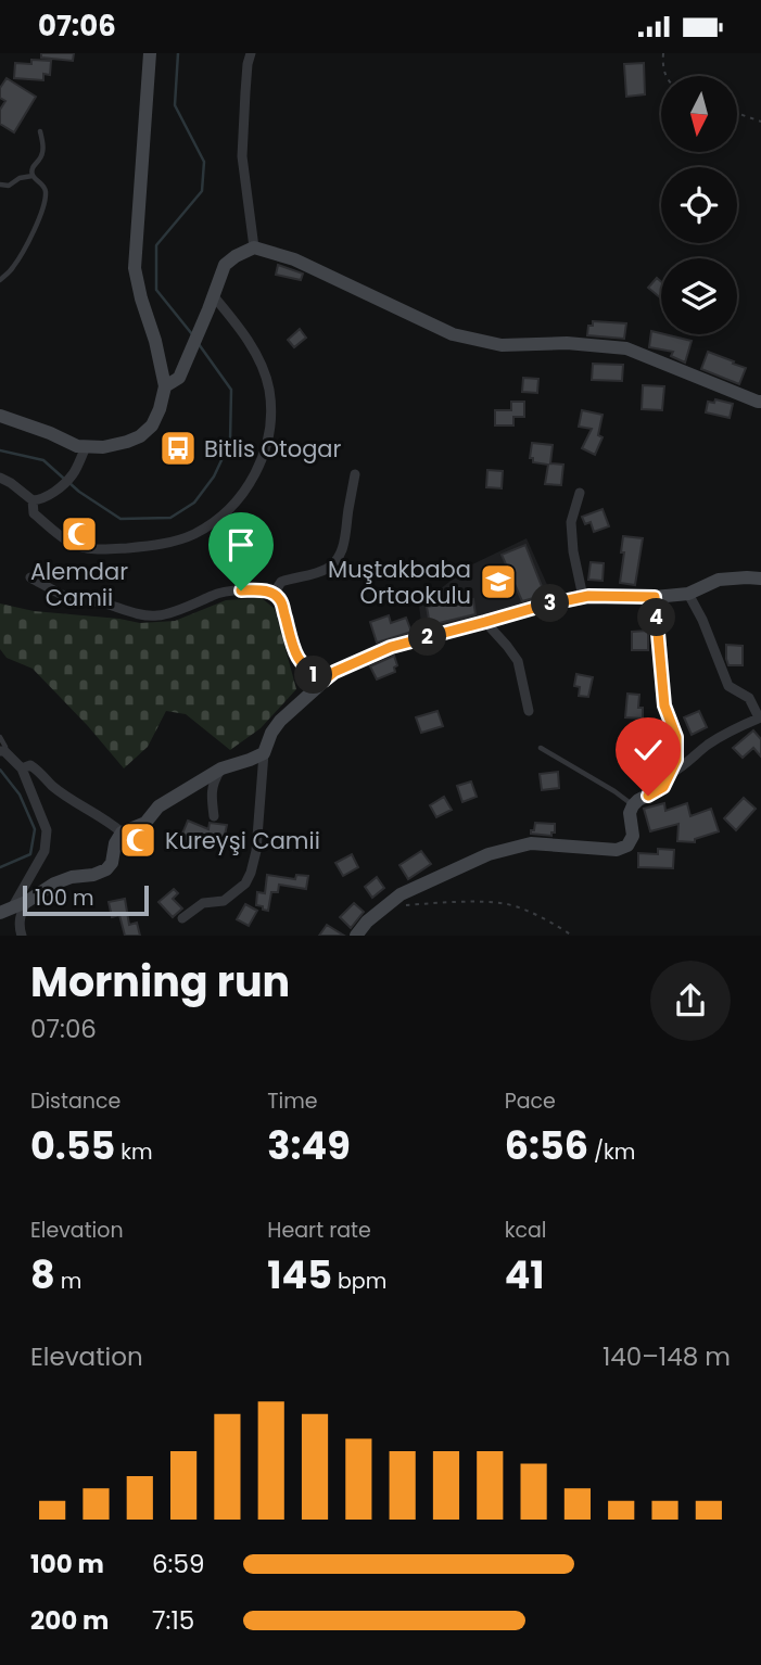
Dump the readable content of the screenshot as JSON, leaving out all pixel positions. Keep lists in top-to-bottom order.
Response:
{
  "places": {
    "bus stop": ["Bitlis Otogar"],
    "mosque": ["Alemdar Camii", "Kureyşi Camii"],
    "school or university": ["Muştakbaba Ortaokulu"]
  },
  "scale_bar": "100 m",
  "north": "bottom",
  "page": {
    "status": "07:06",
    "pins": [
      "3",
      "4",
      "2",
      "1"
    ],
    "scale": "100 m",
    "heading": ["Morning run", "07:06"],
    "stats": [
      ["Distance", "0.55 km"],
      ["Time", "3:49"],
      ["Pace", "6:56 /km"],
      ["Elevation", "8 m"],
      ["Heart rate", "145 bpm"],
      ["kcal", "41"]
    ],
    "chart": ["Elevation", "140–148 m"],
    "list": [
      {
        "name": "100 m",
        "note": "6:59"
      },
      {
        "name": "200 m",
        "note": "7:15"
      }
    ]
  }
}
